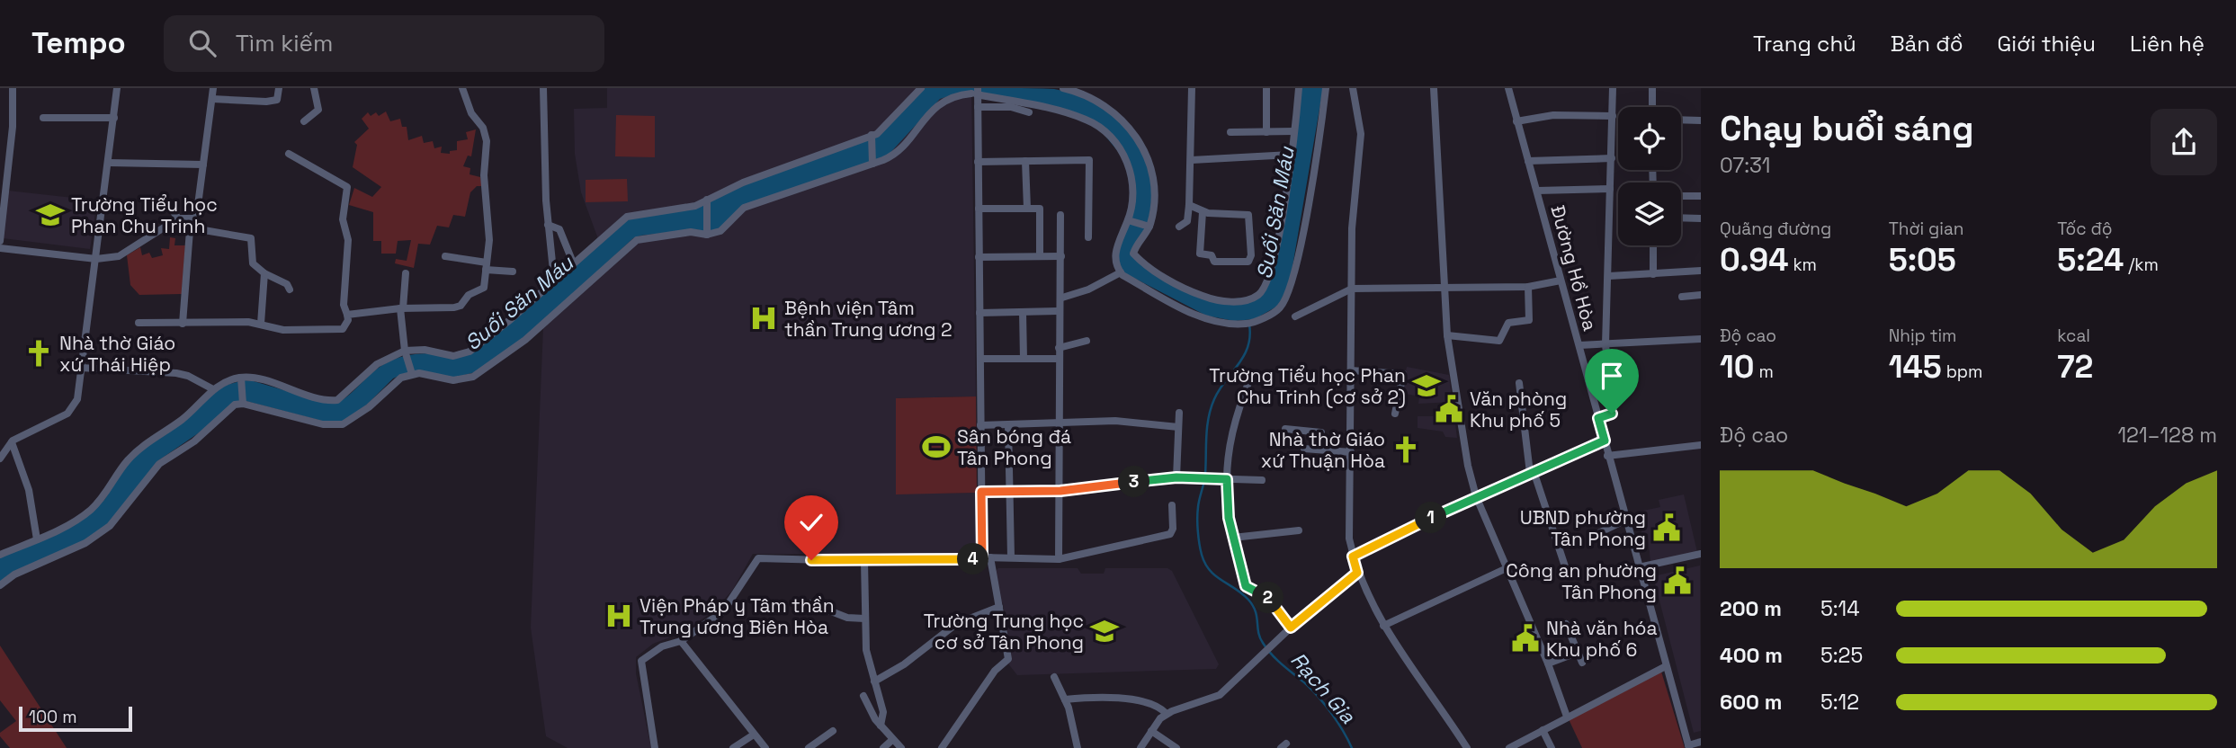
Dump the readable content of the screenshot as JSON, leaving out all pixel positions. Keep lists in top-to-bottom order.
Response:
{
  "streets": {
    "street": ["Đường Hồ Hòa"]
  },
  "water": ["Suối Săn Máu", "Rạch Gia"],
  "places": {
    "school or university": ["Trường Tiểu học Phan Chu Trinh", "Trường Tiểu học Phan Chu Trinh (cơ sở 2)", "Trường Trung học cơ sở Tân Phong"],
    "hospital": ["Bệnh viện Tâm thần Trung ương 2", "Viện Pháp y Tâm thần Trung ương Biên Hòa"],
    "church": ["Nhà thờ Giáo xứ Thái Hiệp", "Nhà thờ Giáo xứ Thuận Hòa"],
    "public building": [
      "Văn phòng Khu phố 5",
      "UBND phường Tân Phong",
      "Công an phường Tân Phong",
      "Nhà văn hóa Khu phố 6"
    ],
    "sports": ["Sân bóng đá Tân Phong"]
  },
  "scale_bar": "100 m",
  "page": {
    "header": "Tempo",
    "search": "Tìm kiếm",
    "nav": [
      "Trang chủ",
      "Bản đồ",
      "Giới thiệu",
      "Liên hệ"
    ],
    "heading": ["Chạy buổi sáng", "07:31"],
    "stats": [
      ["Quãng đường", "0.94 km"],
      ["Thời gian", "5:05"],
      ["Tốc độ", "5:24 /km"],
      ["Độ cao", "10 m"],
      ["Nhịp tim", "145 bpm"],
      ["kcal", "72"]
    ],
    "chart": ["Độ cao", "121–128 m"],
    "pins": [
      "3",
      "1",
      "4",
      "2"
    ],
    "list": [
      {
        "name": "200 m",
        "note": "5:14"
      },
      {
        "name": "400 m",
        "note": "5:25"
      },
      {
        "name": "600 m",
        "note": "5:12"
      }
    ],
    "scale": "100 m"
  }
}
